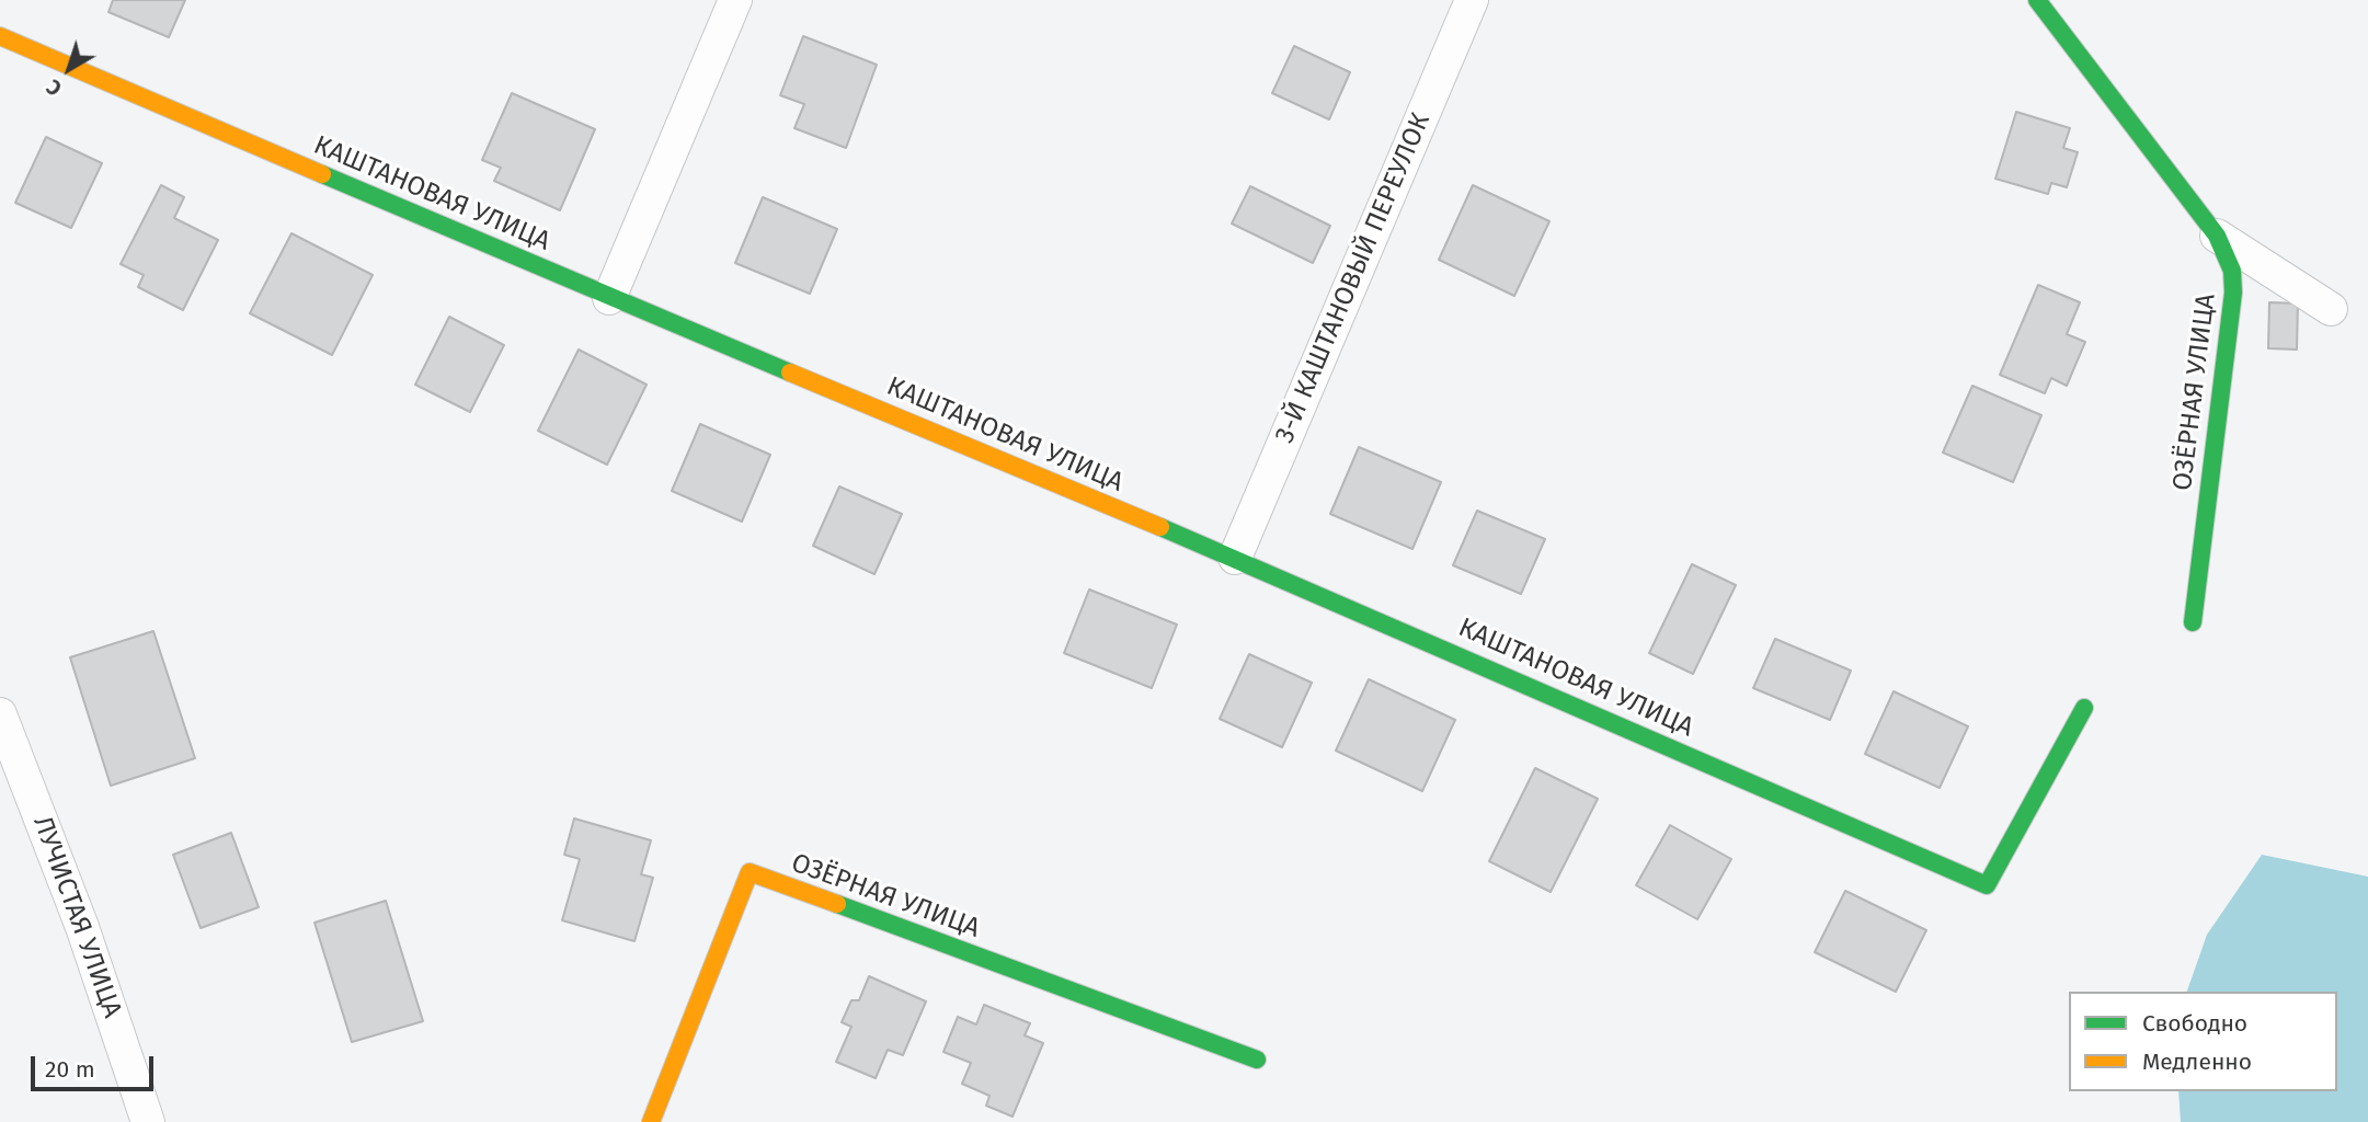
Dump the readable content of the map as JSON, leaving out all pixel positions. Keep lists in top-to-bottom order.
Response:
{
  "streets": {
    "street": [
      "КАШТАНОВАЯ УЛИЦА",
      "3-Й КАШТАНОВЫЙ ПЕРЕУЛОК",
      "ОЗЁРНАЯ УЛИЦА",
      "ЛУЧИСТАЯ УЛИЦА"
    ]
  },
  "crossings": [
    ["КАШТАНОВАЯ УЛИЦА", "3-Й КАШТАНОВЫЙ ПЕРЕУЛОК"]
  ],
  "legend": ["Свободно", "Медленно"],
  "scale_bar": "20 m",
  "north": "bottom left"
}
